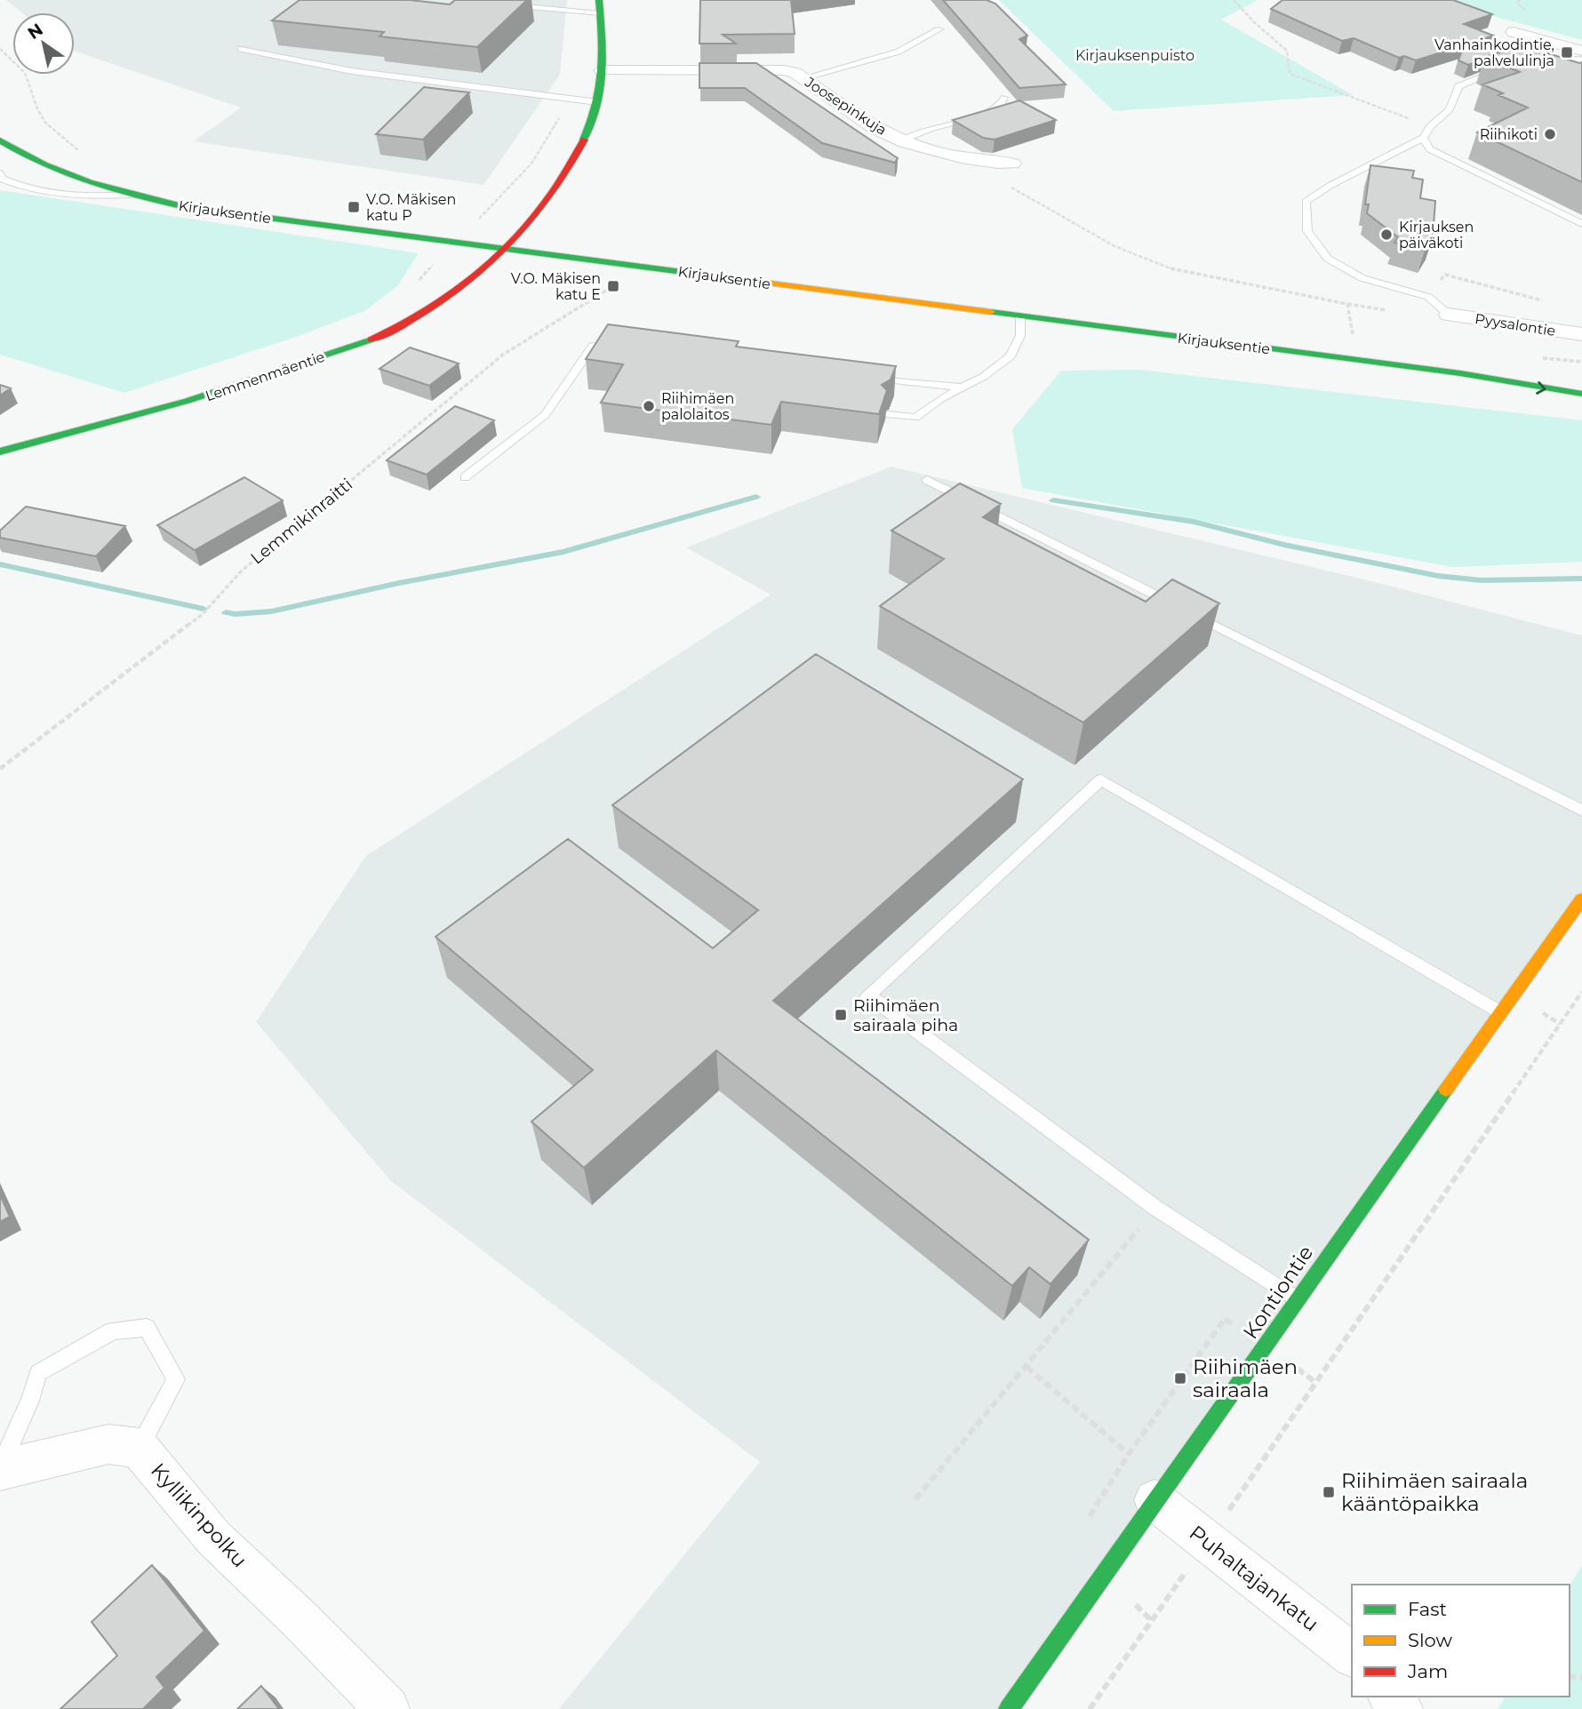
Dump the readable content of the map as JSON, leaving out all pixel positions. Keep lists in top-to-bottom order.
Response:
{
  "streets": {
    "street": [
      "Joosepinkuja",
      "Kirjauksentie",
      "Pyysalontie",
      "Lemmenmäentie",
      "Kontiontie",
      "Kyllikinpolku",
      "Puhaltajankatu"
    ],
    "path": ["Lemmikinraitti"]
  },
  "crossings": [
    ["Joosepinkuja", "Lemmenmäentie"],
    ["Kirjauksentie", "Lemmenmäentie"],
    ["Kontiontie", "Puhaltajankatu"]
  ],
  "parks": ["Kirjauksenpuisto"],
  "places": {
    "transit": [
      "Vanhainkodintie, palvelulinja",
      "V.O. Mäkisen katu P",
      "V.O. Mäkisen katu E",
      "Riihimäen sairaala piha",
      "Riihimäen sairaala",
      "Riihimäen sairaala kääntöpaikka"
    ],
    "other": ["Riihikoti", "Kirjauksen päiväkoti", "Riihimäen palolaitos"]
  },
  "legend": ["Fast", "Slow", "Jam"],
  "north": "top left"
}
